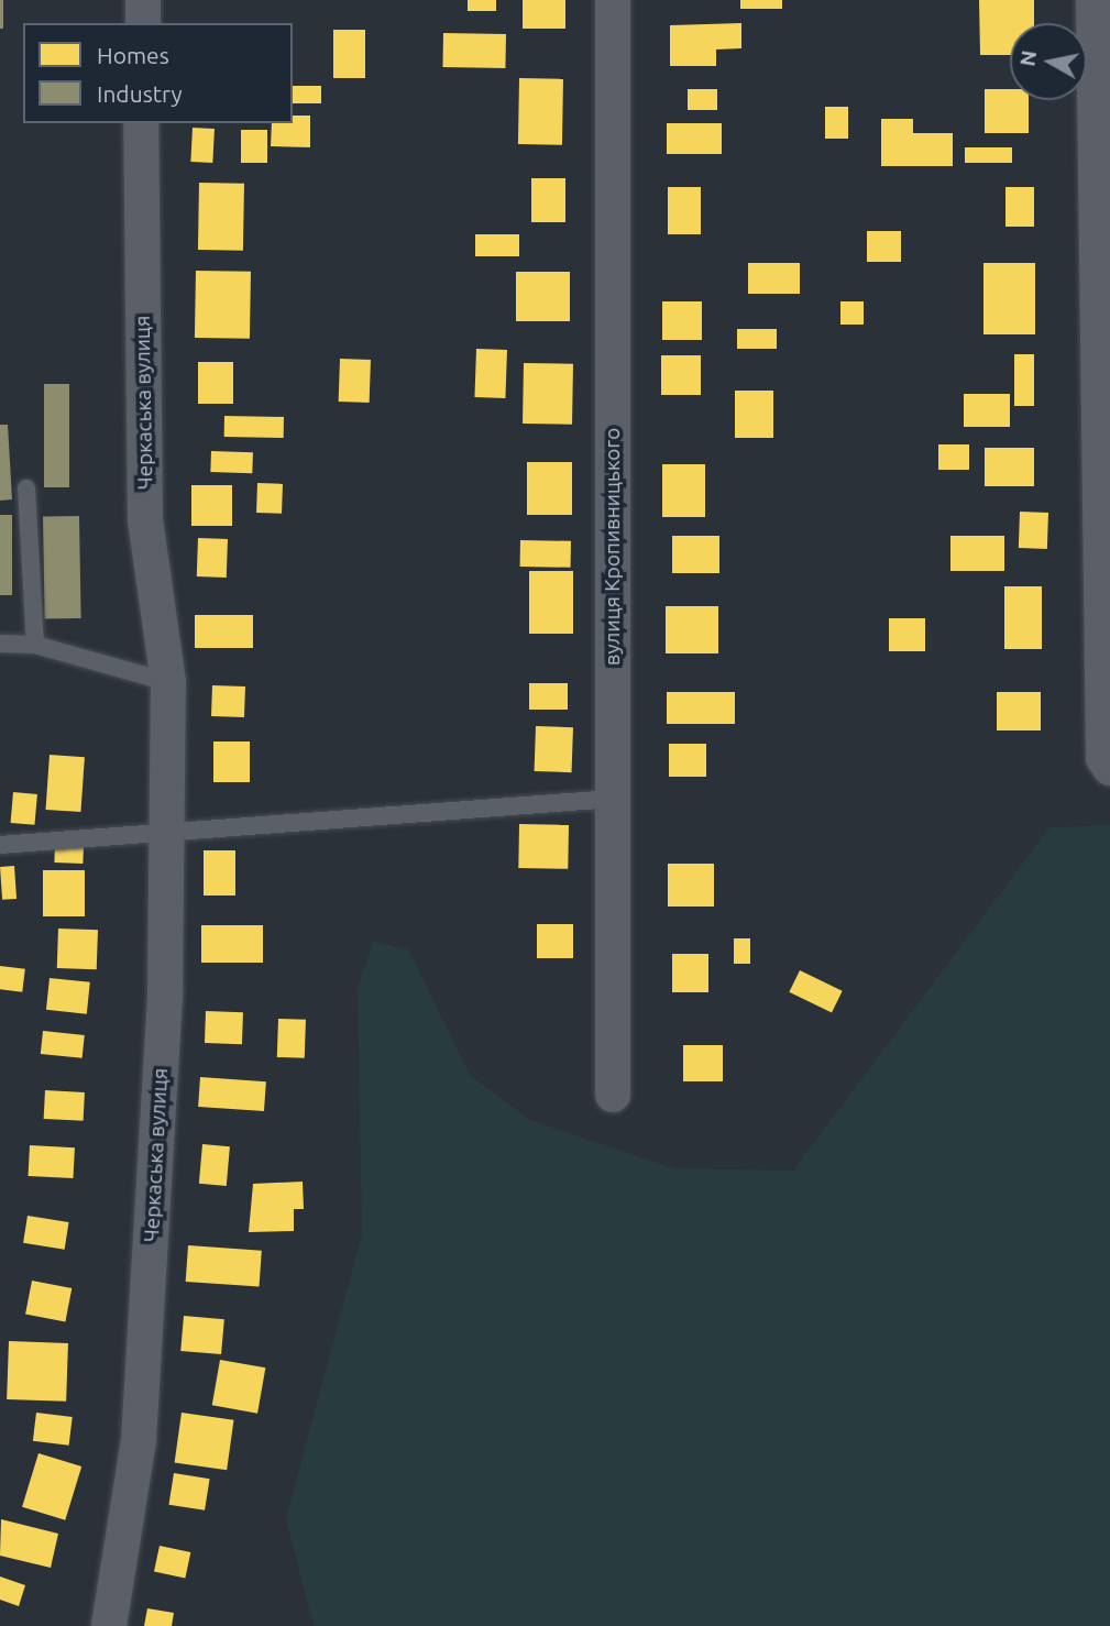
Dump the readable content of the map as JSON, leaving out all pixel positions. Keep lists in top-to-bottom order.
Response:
{
  "streets": {
    "street": ["Черкаська вулиця", "вулиця Кропивницького"]
  },
  "legend": ["Homes", "Industry"],
  "north": "left"
}
